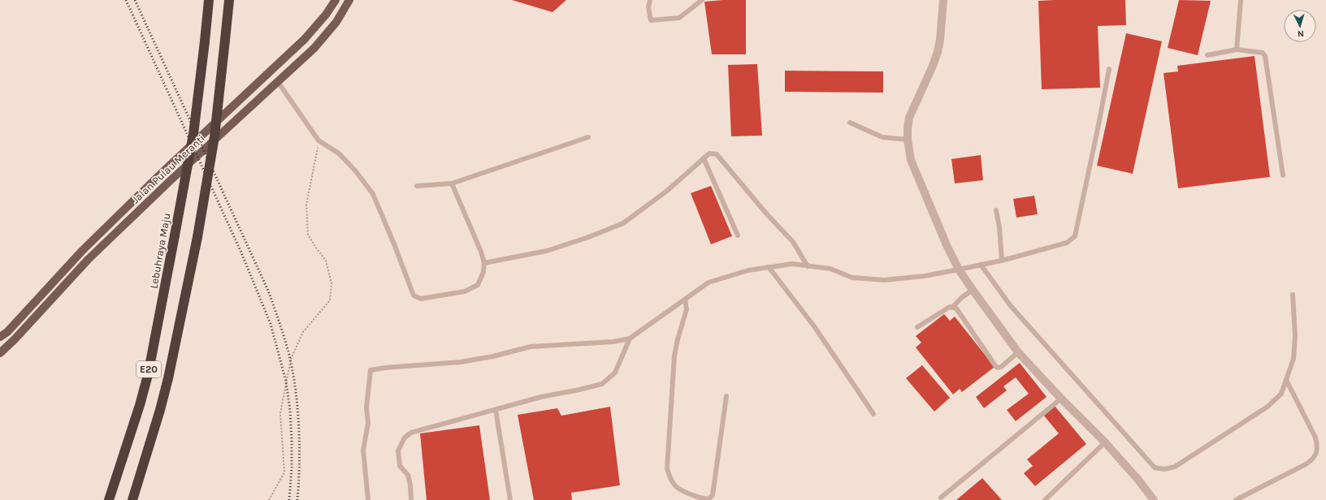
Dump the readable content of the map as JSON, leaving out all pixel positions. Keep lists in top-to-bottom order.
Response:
{
  "streets": {
    "highway": ["Lebuhraya Maju", "E20"],
    "main road": ["Jalan Pulau Meranti"]
  },
  "north": "bottom"
}
